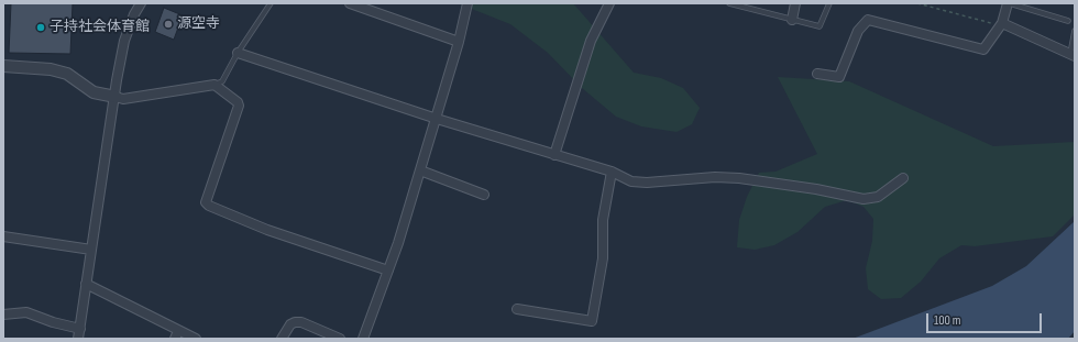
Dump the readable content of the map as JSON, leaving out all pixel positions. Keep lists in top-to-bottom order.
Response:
{
  "places": ["源空寺", "子持社会体育館"],
  "scale_bar": "100 m"
}
